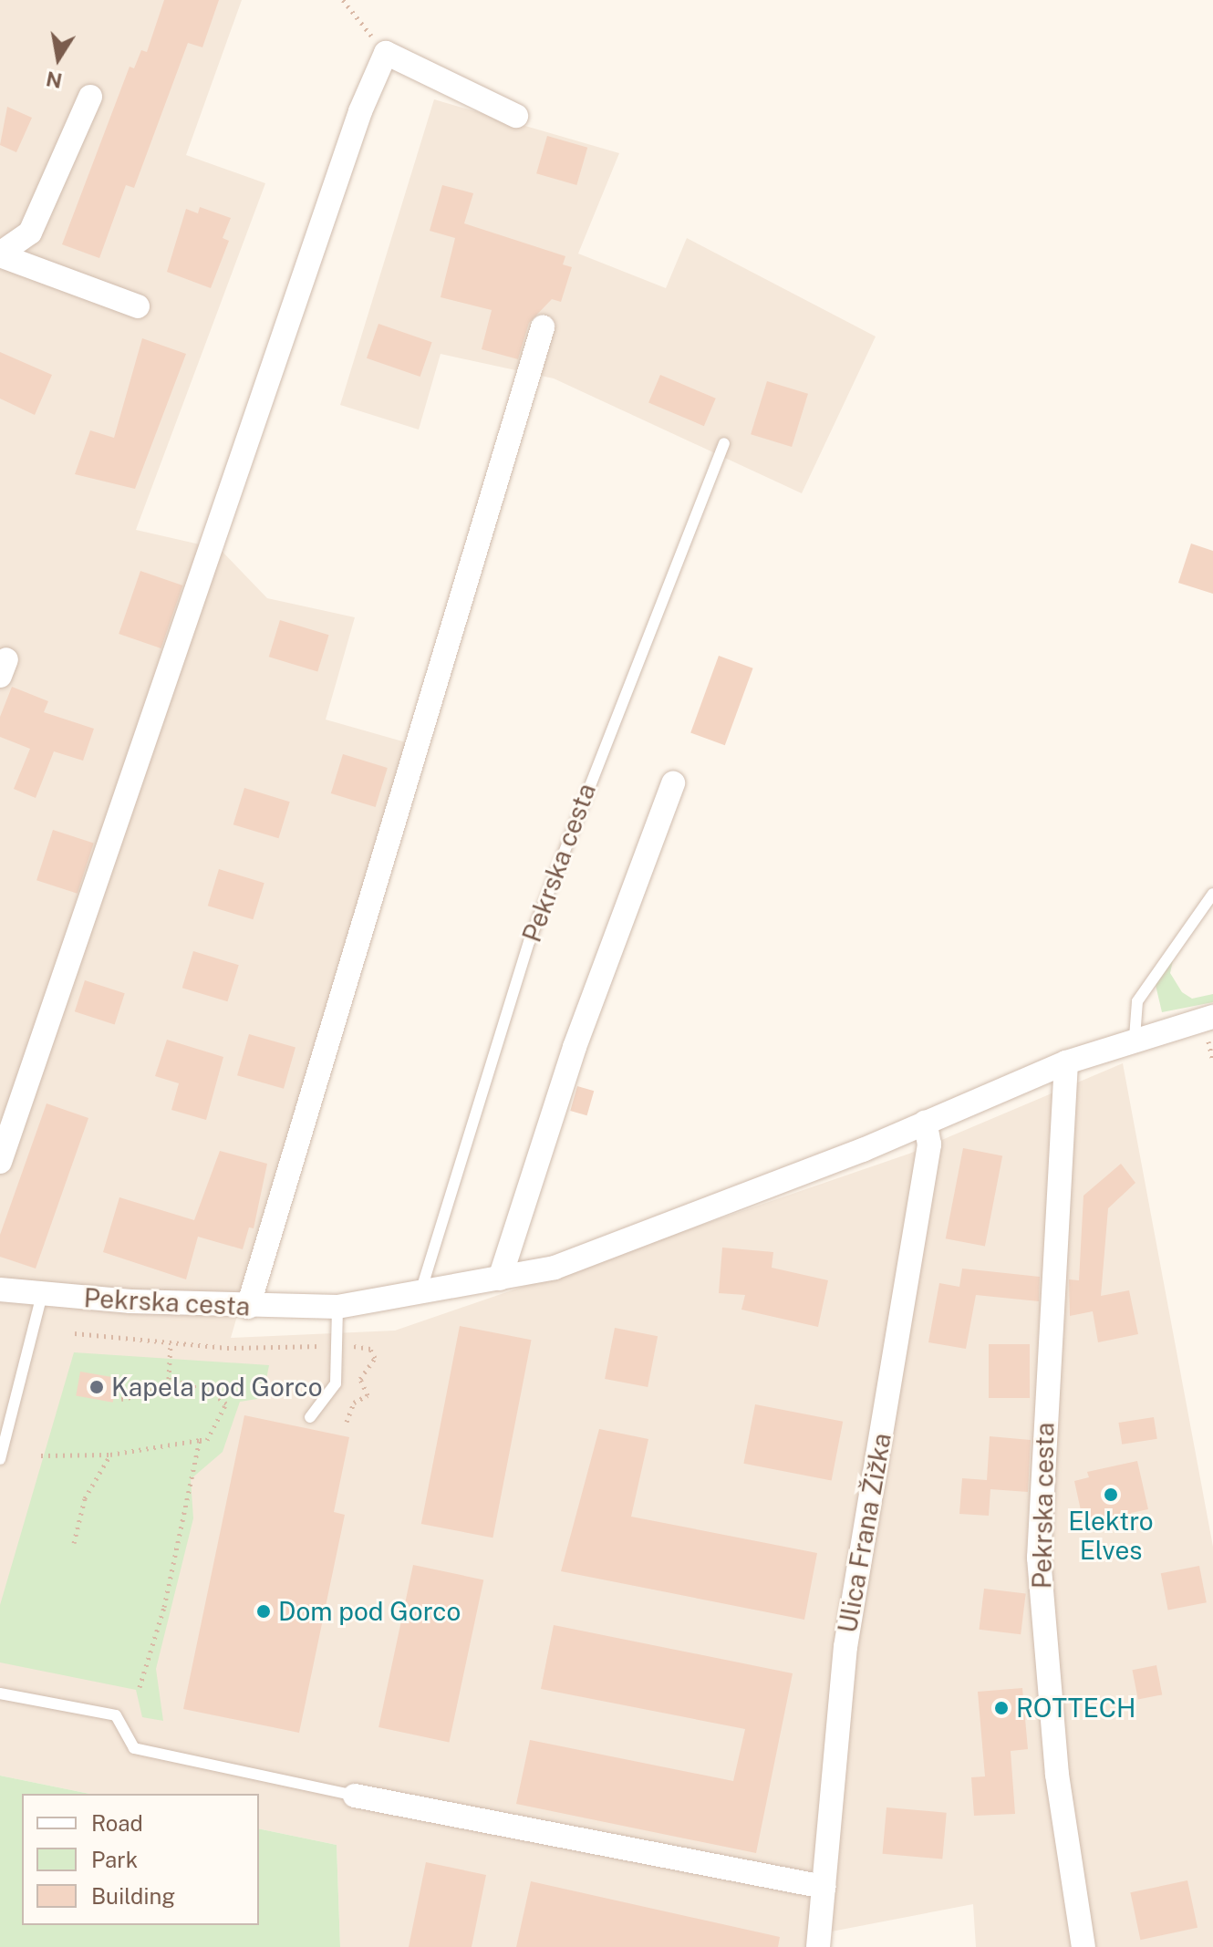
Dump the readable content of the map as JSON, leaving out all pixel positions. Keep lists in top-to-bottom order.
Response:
{
  "streets": {
    "street": ["Pekrska cesta", "Ulica Frana Žižka"]
  },
  "crossings": [
    ["Pekrska cesta", "Ulica Frana Žižka"]
  ],
  "places": [
    "Kapela pod Gorco",
    "Elektro Elves",
    "Dom pod Gorco",
    "ROTTECH"
  ],
  "legend": ["Road", "Park", "Building"],
  "north": "bottom"
}
